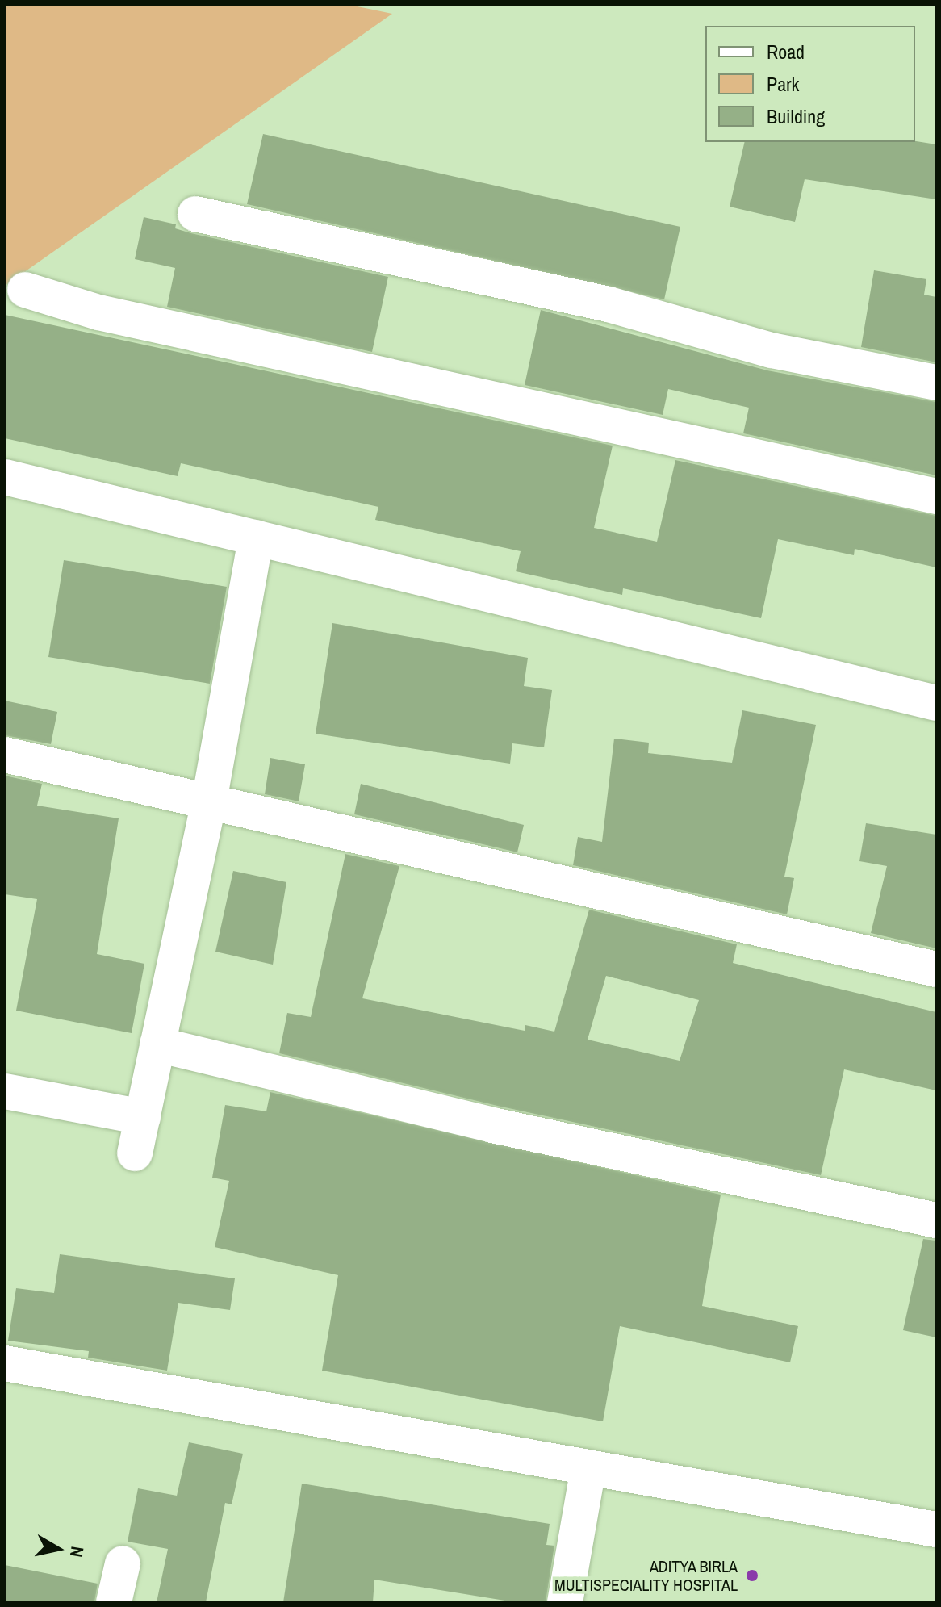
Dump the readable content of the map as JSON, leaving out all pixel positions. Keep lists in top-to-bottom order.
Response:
{
  "places": ["ADITYA BIRLA MULTISPECIALITY HOSPITAL"],
  "legend": ["Road", "Park", "Building"],
  "north": "right"
}
